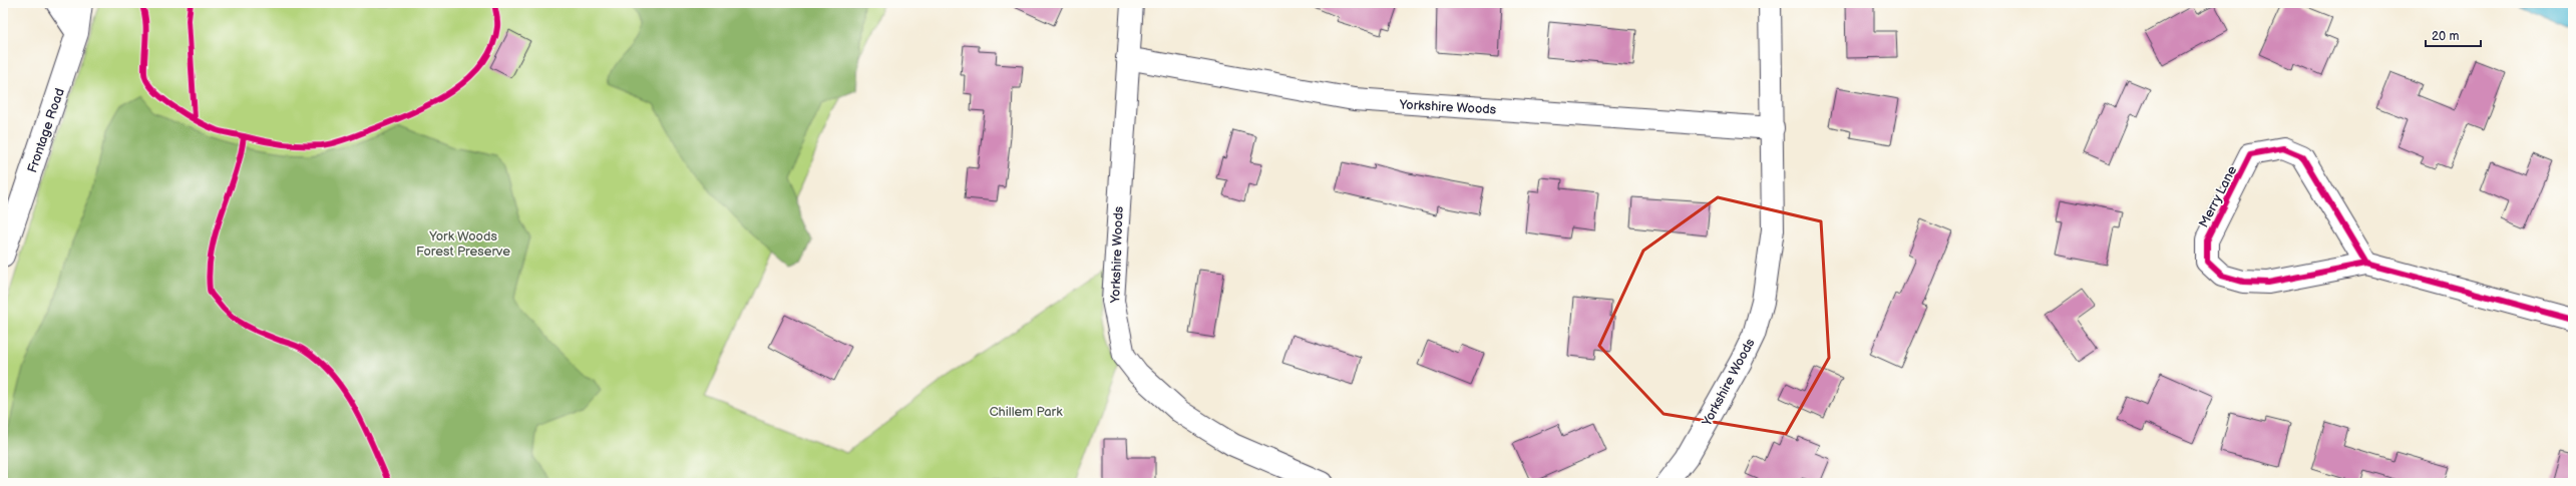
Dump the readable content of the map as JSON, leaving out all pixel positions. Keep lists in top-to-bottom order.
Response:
{
  "streets": {
    "street": ["Yorkshire Woods", "Frontage Road", "Merry Lane"]
  },
  "parks": ["York Woods Forest Preserve", "Chillem Park"],
  "scale_bar": "20 m"
}
